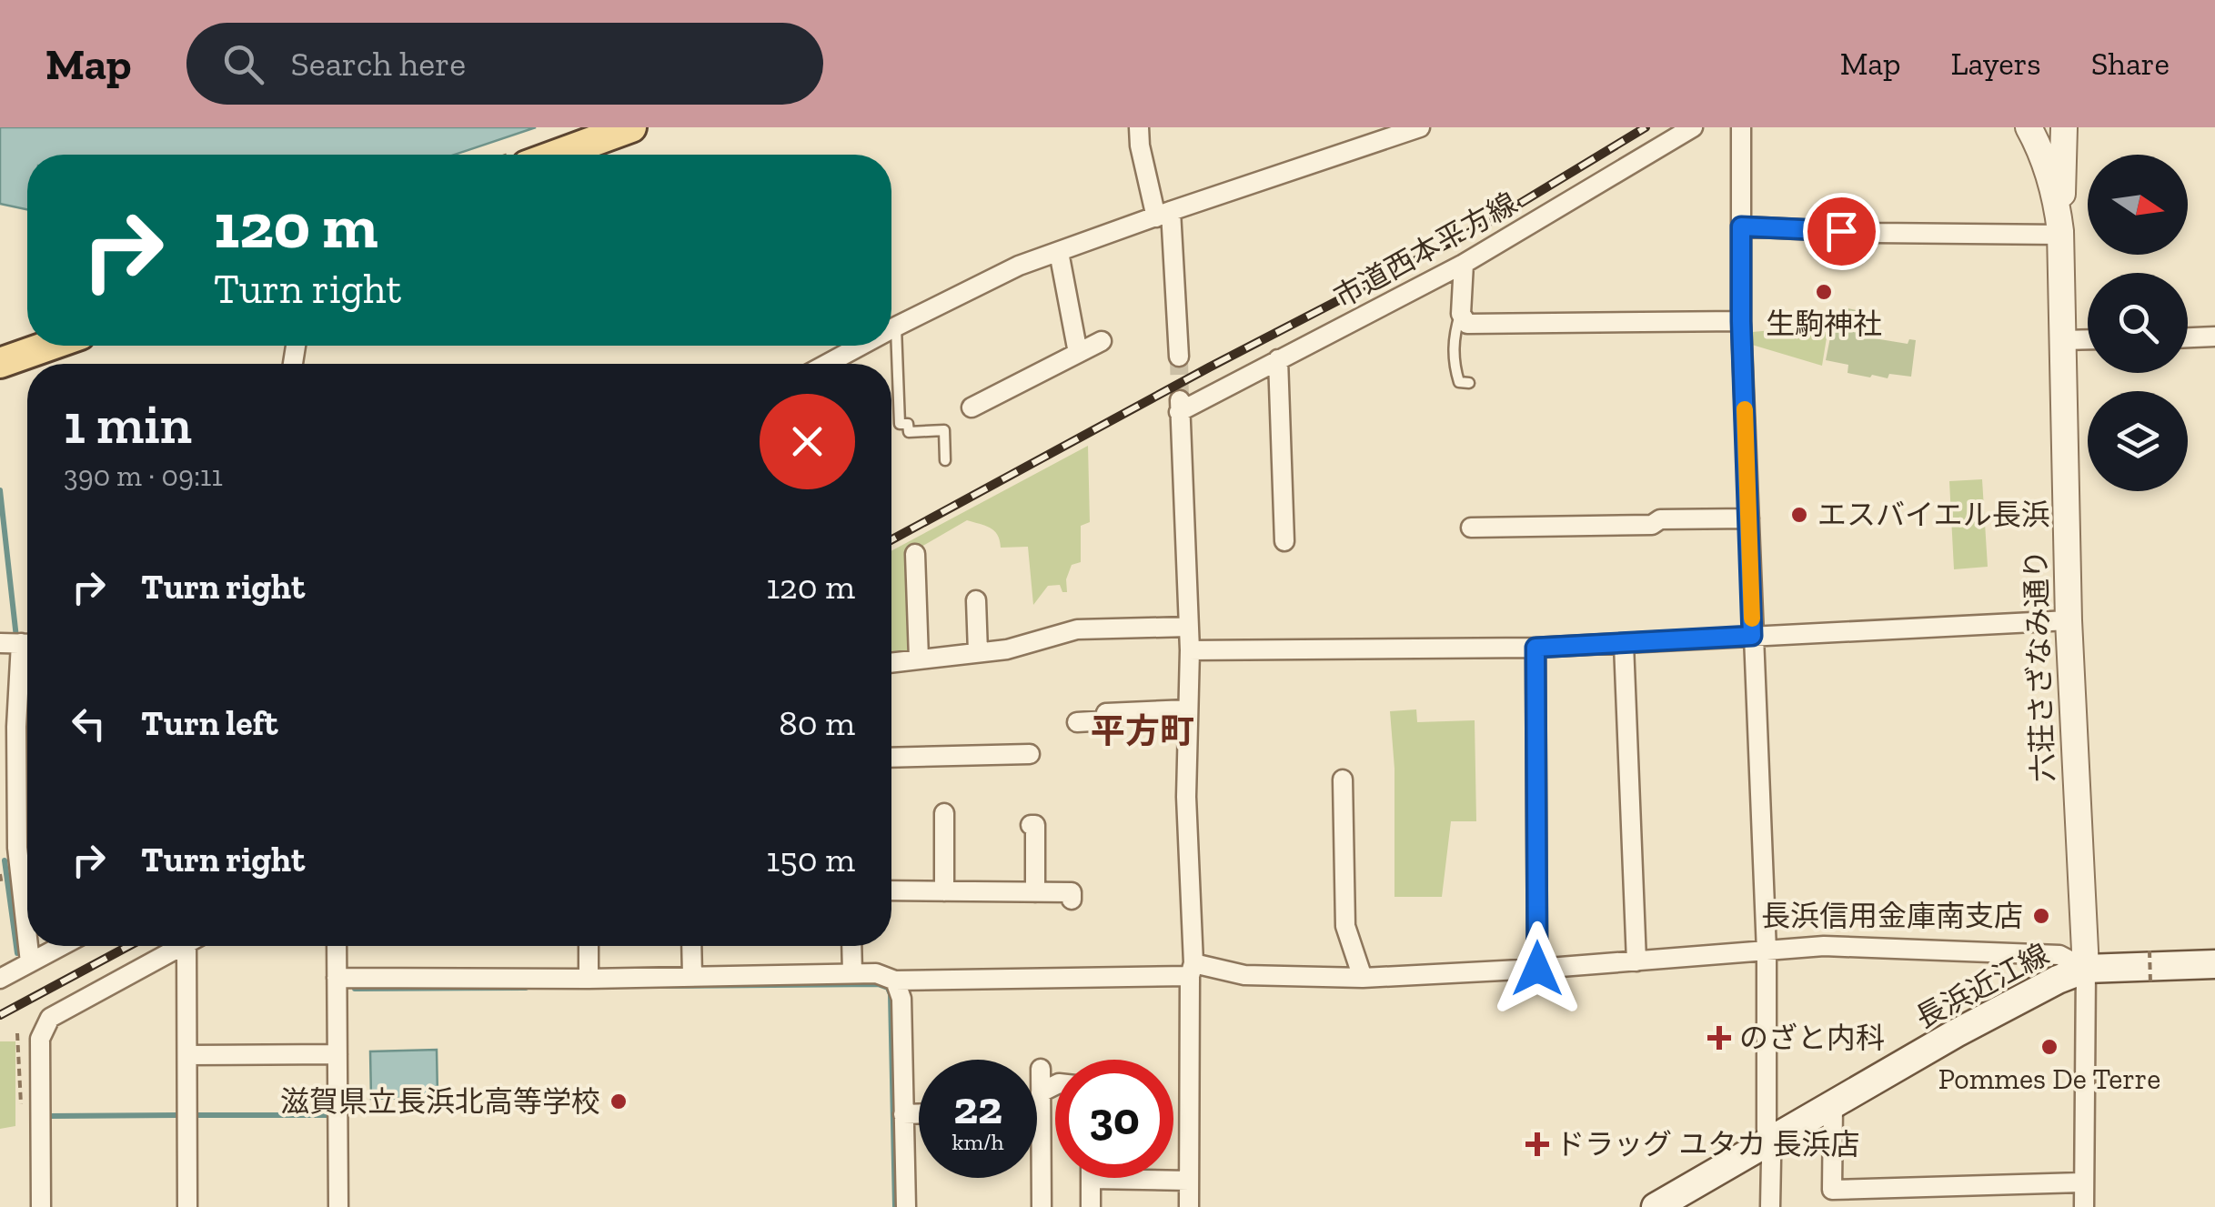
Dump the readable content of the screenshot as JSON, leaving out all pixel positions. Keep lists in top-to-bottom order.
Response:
{
  "streets": {
    "main road": ["長浜近江線"],
    "street": ["市道西本平方線", "六荘さざなみ通り"]
  },
  "crossings": [
    ["六荘さざなみ通り", "長浜近江線"]
  ],
  "districts": ["平方町"],
  "places": {
    "other": [
      "生駒神社",
      "エスバイエル長浜",
      "長浜信用金庫南支店",
      "Pommes De Terre",
      "滋賀県立長浜北高等学校"
    ],
    "health": ["のざと内科", "ドラッグ ユタカ 長浜店"]
  },
  "north": "right",
  "page": {
    "header": "Map",
    "search": "Search here",
    "nav": ["Map", "Layers", "Share"],
    "turn": ["120 m", "Turn right"],
    "heading": ["1 min", "390 m · 09:11"],
    "list": [
      {
        "name": "Turn right",
        "value": "120 m"
      },
      {
        "name": "Turn left",
        "value": "80 m"
      },
      {
        "name": "Turn right",
        "value": "150 m"
      }
    ],
    "speed": "22 km/h",
    "limit": "30"
  }
}
